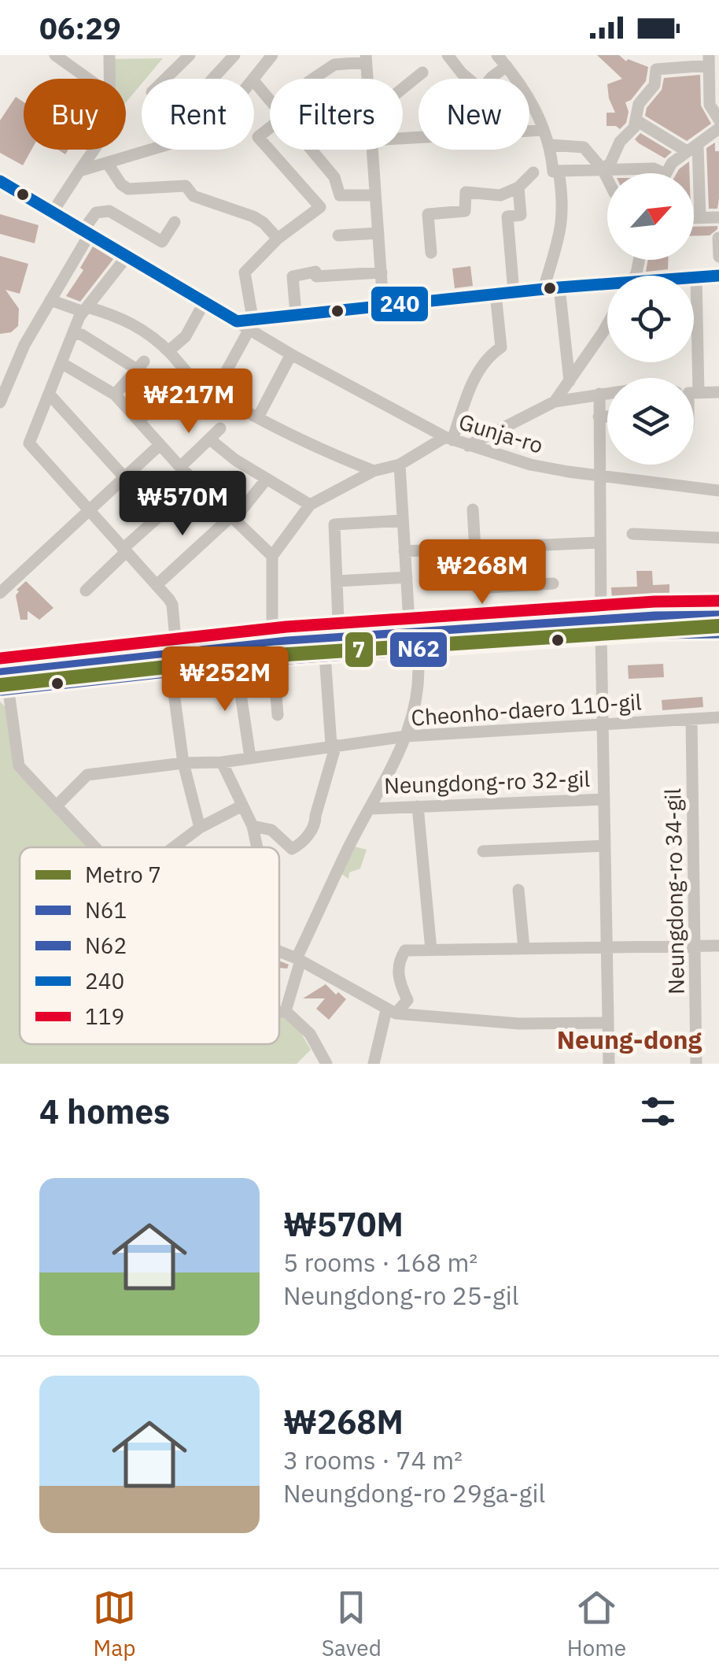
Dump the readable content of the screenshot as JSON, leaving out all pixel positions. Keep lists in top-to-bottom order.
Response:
{
  "streets": {
    "street": [
      "Gunja-ro",
      "Cheonho-daero 110-gil",
      "Neungdong-ro 32-gil",
      "Neungdong-ro 34-gil"
    ]
  },
  "crossings": [
    ["Gunja-ro", "Neungdong-ro 32-gil"],
    ["Cheonho-daero 110-gil", "Neungdong-ro 32-gil"],
    ["Cheonho-daero 110-gil", "Neungdong-ro 34-gil"]
  ],
  "districts": ["Neung-dong"],
  "lines": [
    "transit line 240",
    "transit line 119",
    "transit line N61",
    "metro line 7",
    "transit line N62"
  ],
  "legend": [
    "Metro 7",
    "N61",
    "N62",
    "240",
    "119"
  ],
  "north": "top right",
  "page": {
    "status": "06:29",
    "chip": [
      "Buy",
      "Rent",
      "Filters",
      "New"
    ],
    "price": [
      "₩217M",
      "₩570M",
      "₩268M",
      "₩252M"
    ],
    "heading": "4 homes",
    "list": [
      {
        "name": "₩570M",
        "note": "5 rooms · 168 m² · Neungdong-ro 25-gil"
      },
      {
        "name": "₩268M",
        "note": "3 rooms · 74 m² · Neungdong-ro 29ga-gil"
      }
    ],
    "tabs": ["Map", "Saved", "Home"]
  }
}
